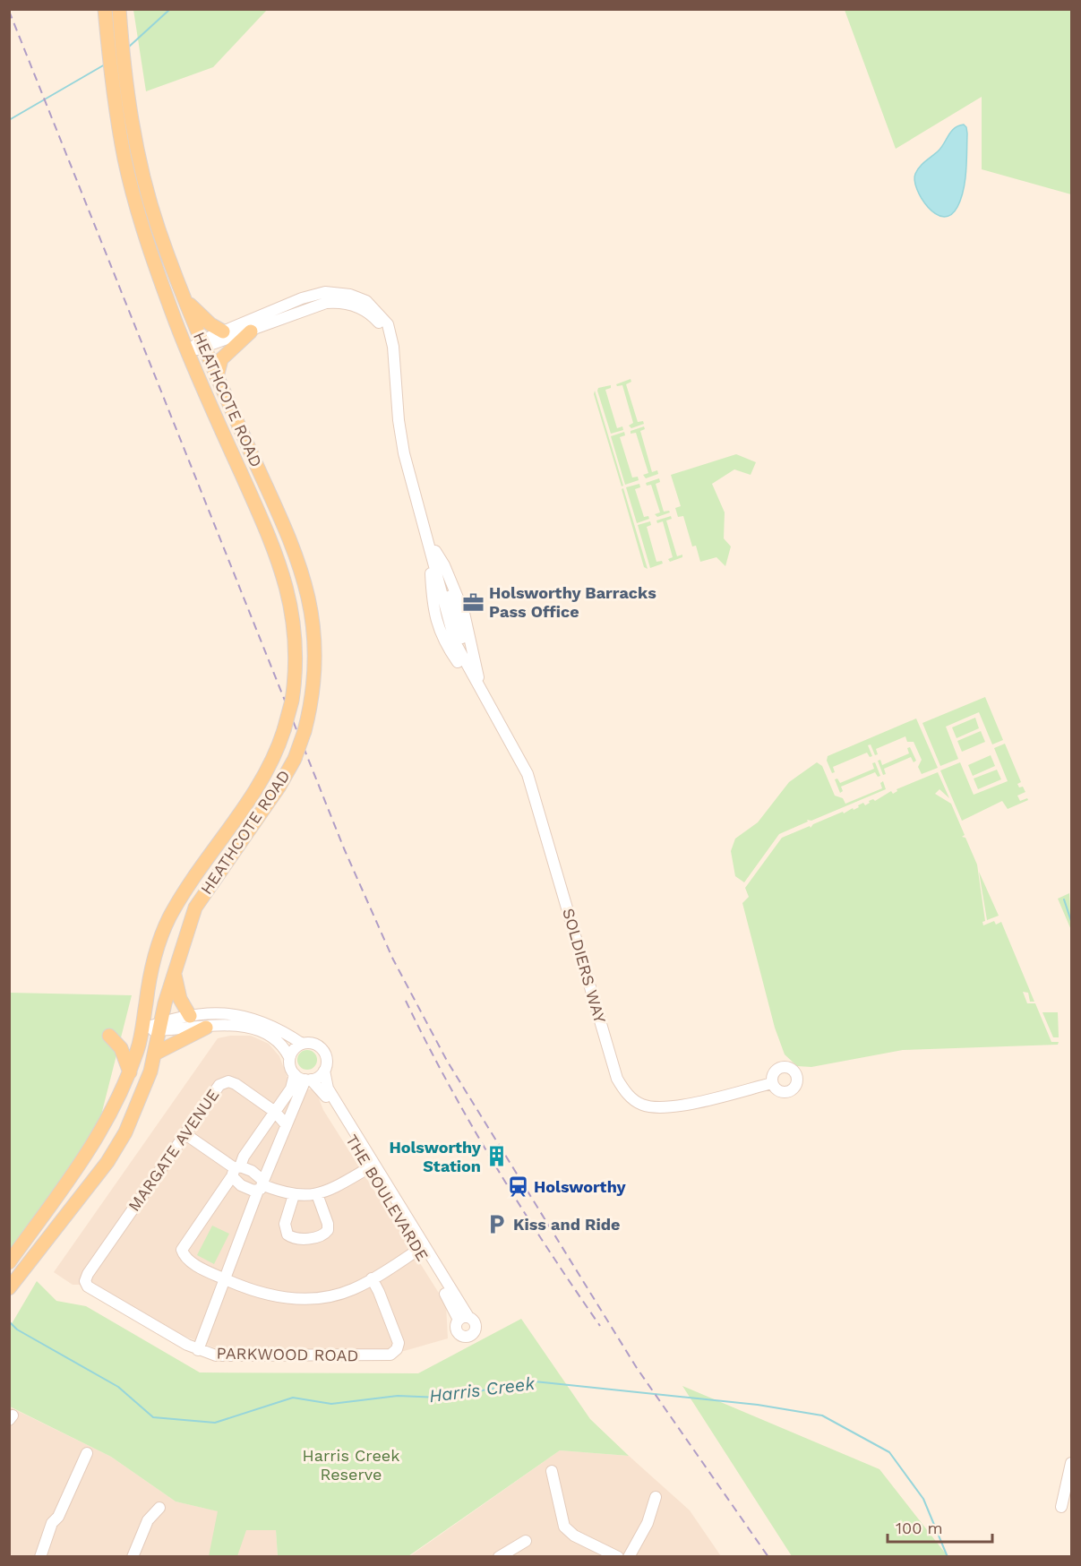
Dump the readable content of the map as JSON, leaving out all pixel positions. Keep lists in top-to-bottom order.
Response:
{
  "streets": {
    "main road": ["HEATHCOTE ROAD"],
    "street": [
      "SOLDIERS WAY",
      "MARGATE AVENUE",
      "THE BOULEVARDE",
      "PARKWOOD ROAD"
    ]
  },
  "crossings": [
    ["HEATHCOTE ROAD", "SOLDIERS WAY"],
    ["MARGATE AVENUE", "PARKWOOD ROAD"]
  ],
  "water": ["Harris Creek"],
  "parks": ["Harris Creek Reserve"],
  "places": {
    "office": ["Holsworthy Barracks Pass Office"],
    "building": ["Holsworthy Station"],
    "station": ["Holsworthy"],
    "parking": ["Kiss and Ride"]
  },
  "scale_bar": "100 m"
}
